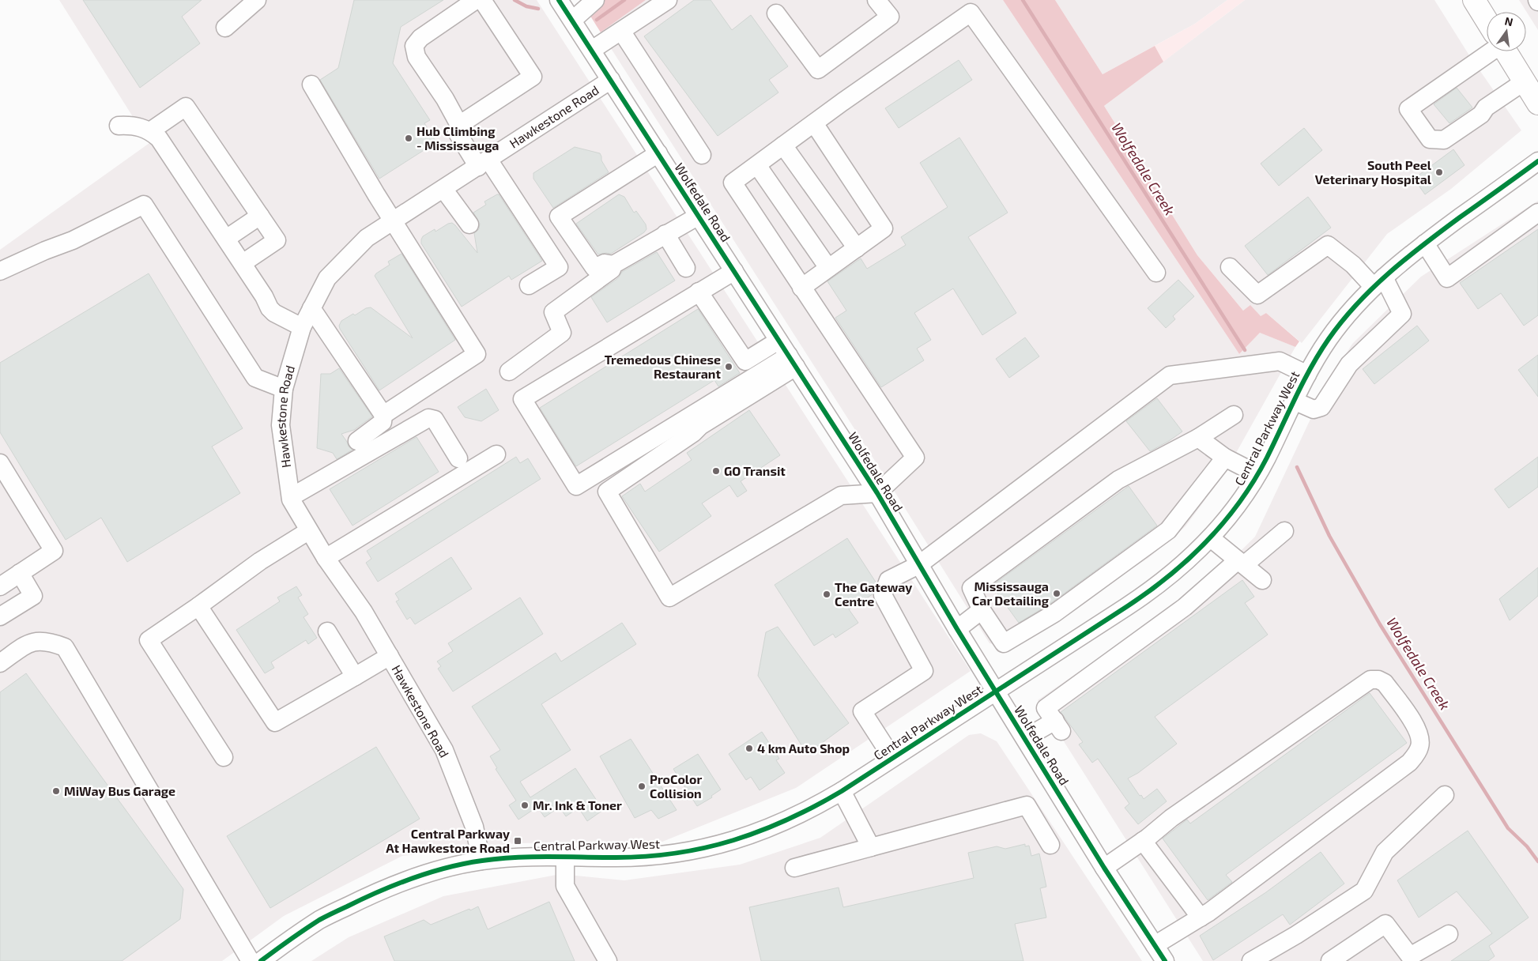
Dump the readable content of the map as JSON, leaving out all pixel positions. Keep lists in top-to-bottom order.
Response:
{
  "streets": {
    "street": ["Hawkestone Road", "Wolfedale Road", "Central Parkway West"]
  },
  "crossings": [
    ["Hawkestone Road", "Wolfedale Road"],
    ["Hawkestone Road", "Central Parkway West"],
    ["Wolfedale Road", "Central Parkway West"]
  ],
  "water": ["Wolfedale Creek"],
  "places": {
    "other": [
      "Hub Climbing - Mississauga",
      "South Peel Veterinary Hospital",
      "Tremedous Chinese Restaurant",
      "GO Transit",
      "Mississauga Car Detailing",
      "The Gateway Centre",
      "4 km Auto Shop",
      "ProColor Collision",
      "MiWay Bus Garage",
      "Mr. Ink & Toner"
    ],
    "transit": ["Central Parkway At Hawkestone Road"]
  },
  "north": "top"
}
